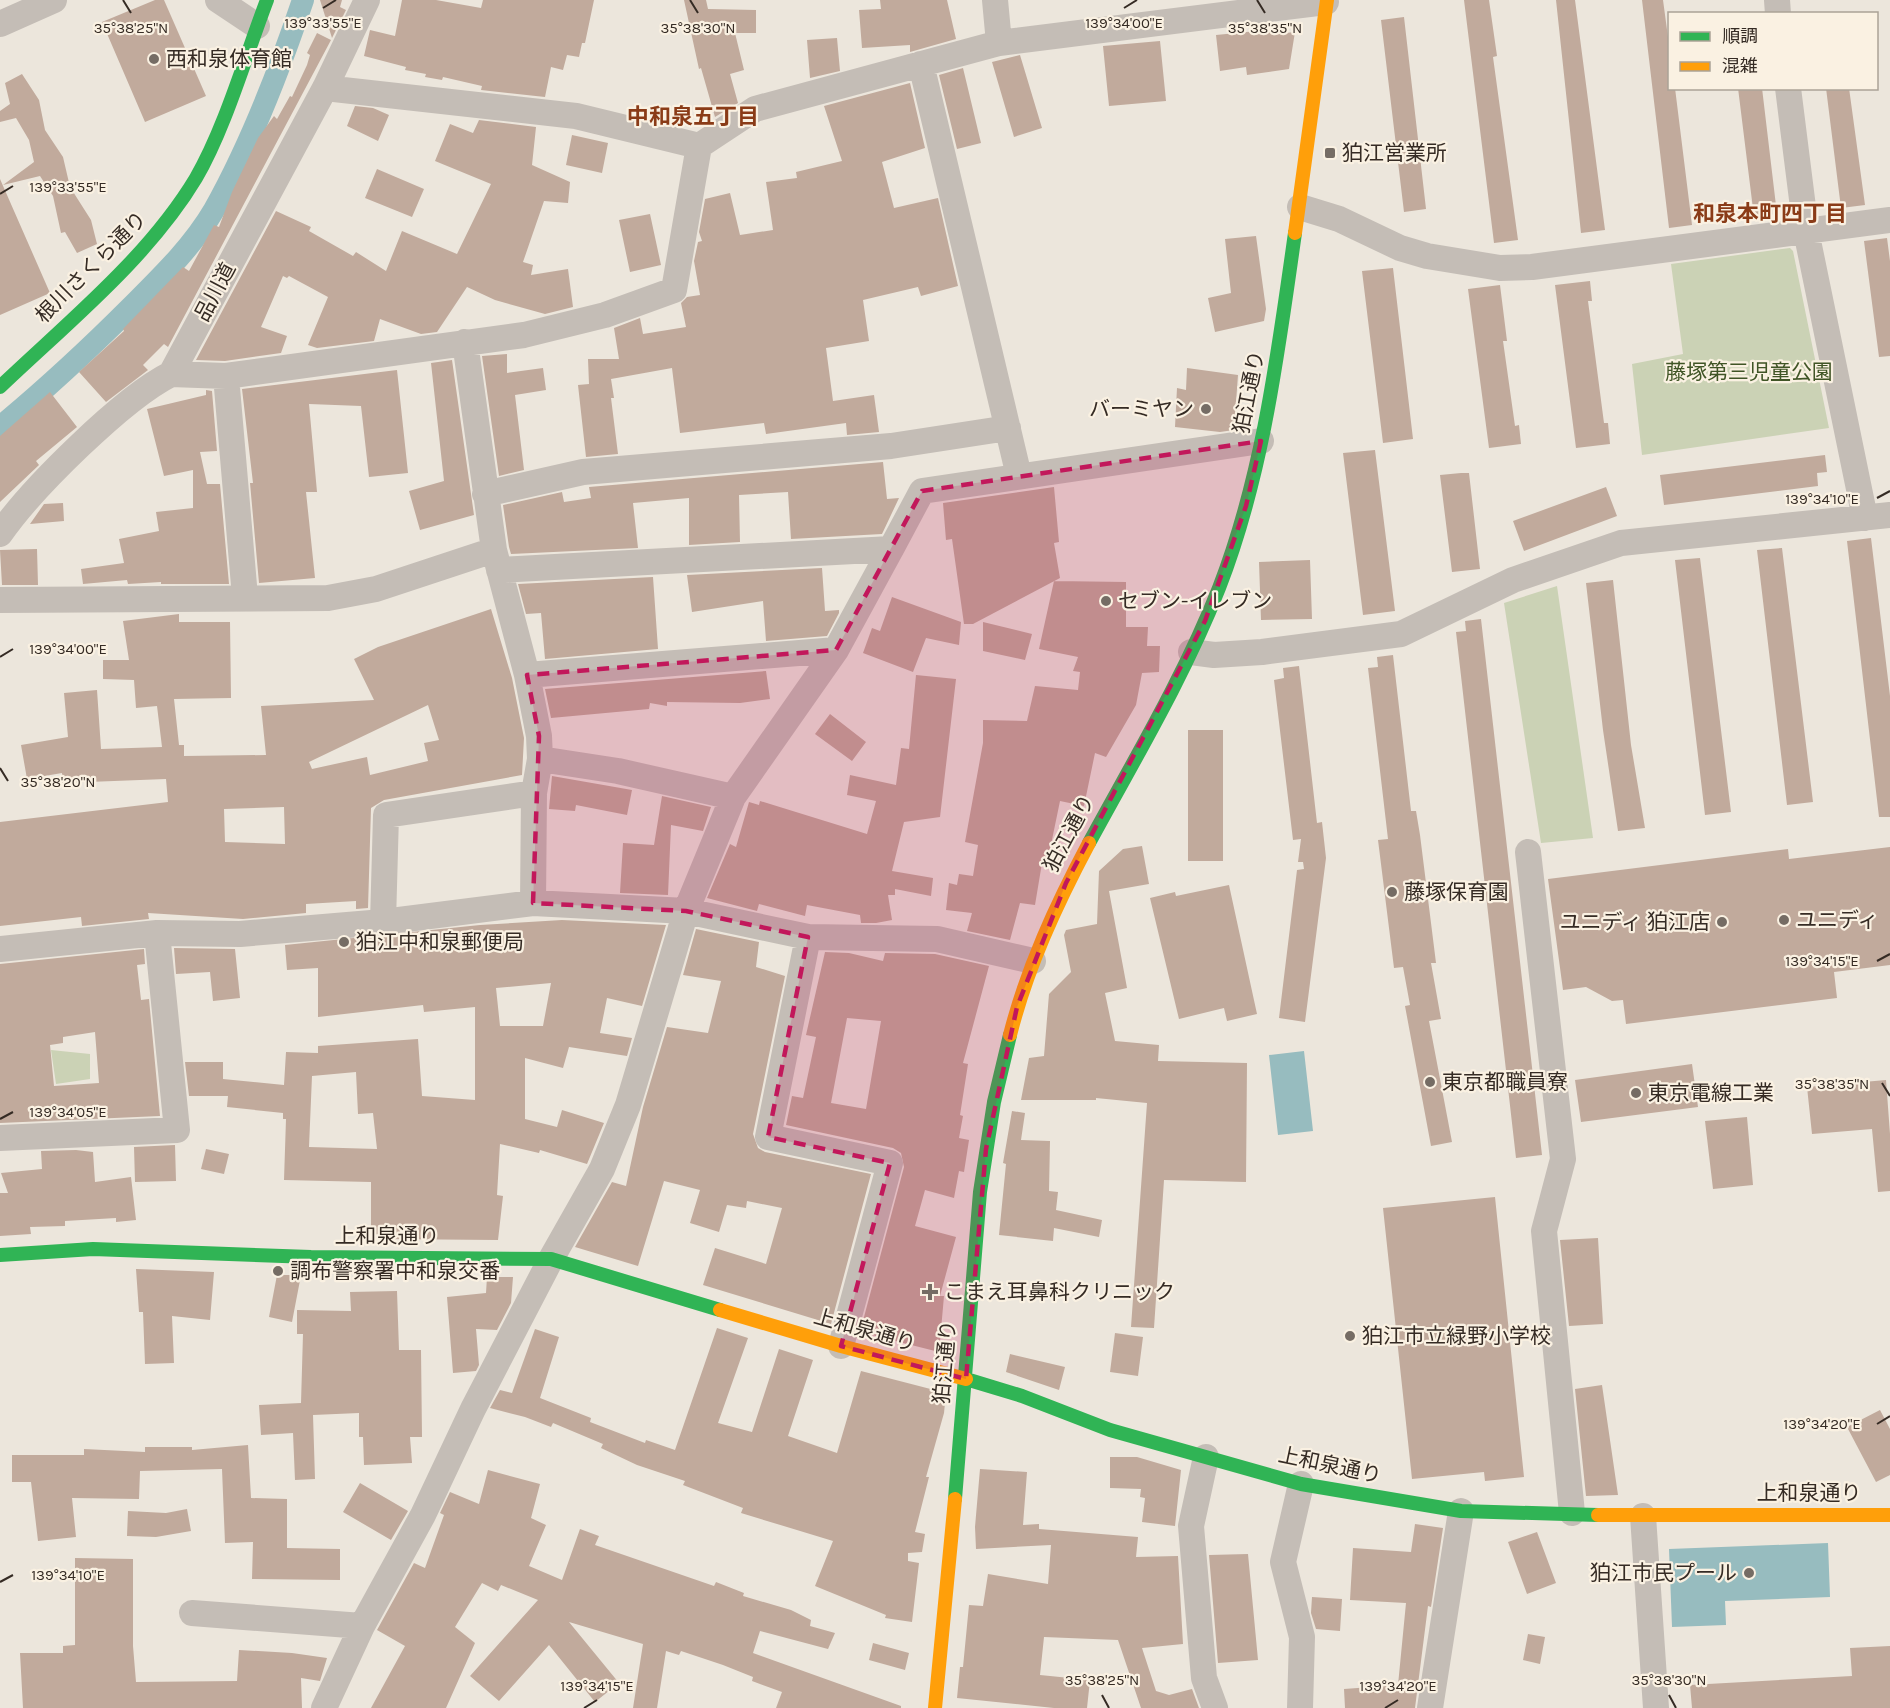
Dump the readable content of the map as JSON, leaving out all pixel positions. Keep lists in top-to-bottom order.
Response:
{
  "streets": {
    "street": [
      "根川さくら通り",
      "品川道",
      "狛江通り",
      "上和泉通り"
    ]
  },
  "crossings": [
    ["狛江通り", "上和泉通り"]
  ],
  "districts": ["中和泉五丁目", "和泉本町四丁目"],
  "parks": ["藤塚第三児童公園"],
  "places": {
    "other": [
      "西和泉体育館",
      "バーミヤン",
      "セブン-イレブン",
      "藤塚保育園",
      "ユニディ",
      "ユニディ 狛江店",
      "狛江中和泉郵便局",
      "東京都職員寮",
      "東京電線工業",
      "調布警察署中和泉交番",
      "狛江市立緑野小学校",
      "狛江市民プール"
    ],
    "transit": ["狛江営業所"],
    "health": ["こまえ耳鼻科クリニック"]
  },
  "legend": ["順調", "混雑"],
  "coordinates": [
    "139°33'55\"E",
    "139°34'00\"E",
    "35°38'25\"N",
    "35°38'30\"N",
    "35°38'35\"N",
    "139°34'10\"E",
    "35°38'20\"N",
    "139°34'15\"E",
    "139°34'05\"E",
    "139°34'20\"E"
  ]
}
